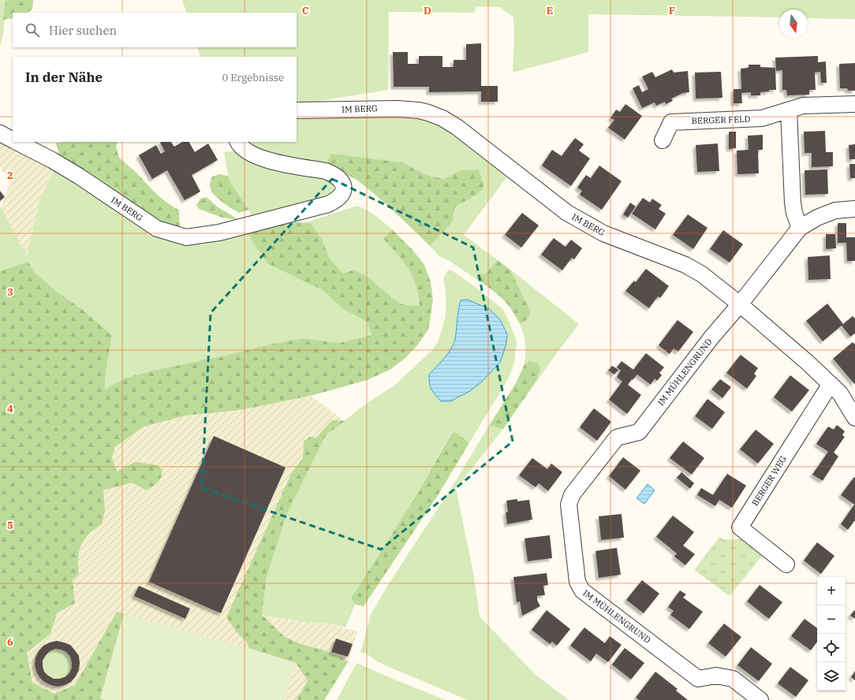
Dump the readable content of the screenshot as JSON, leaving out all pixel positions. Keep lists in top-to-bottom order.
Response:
{
  "streets": {
    "street": [
      "IM BERG",
      "BERGER FELD",
      "IM MÜHLENGRUND",
      "BERGER WEG"
    ]
  },
  "crossings": [
    ["IM BERG", "IM MÜHLENGRUND"]
  ],
  "north": "bottom",
  "page": {
    "search": "Hier suchen",
    "heading": ["In der Nähe", "0 Ergebnisse"],
    "map_buttons": ["+", "−"]
  },
  "grid": {
    "columns": [
      "C",
      "D",
      "E",
      "F"
    ],
    "rows": [
      "2",
      "3",
      "4",
      "5",
      "6"
    ]
  }
}
